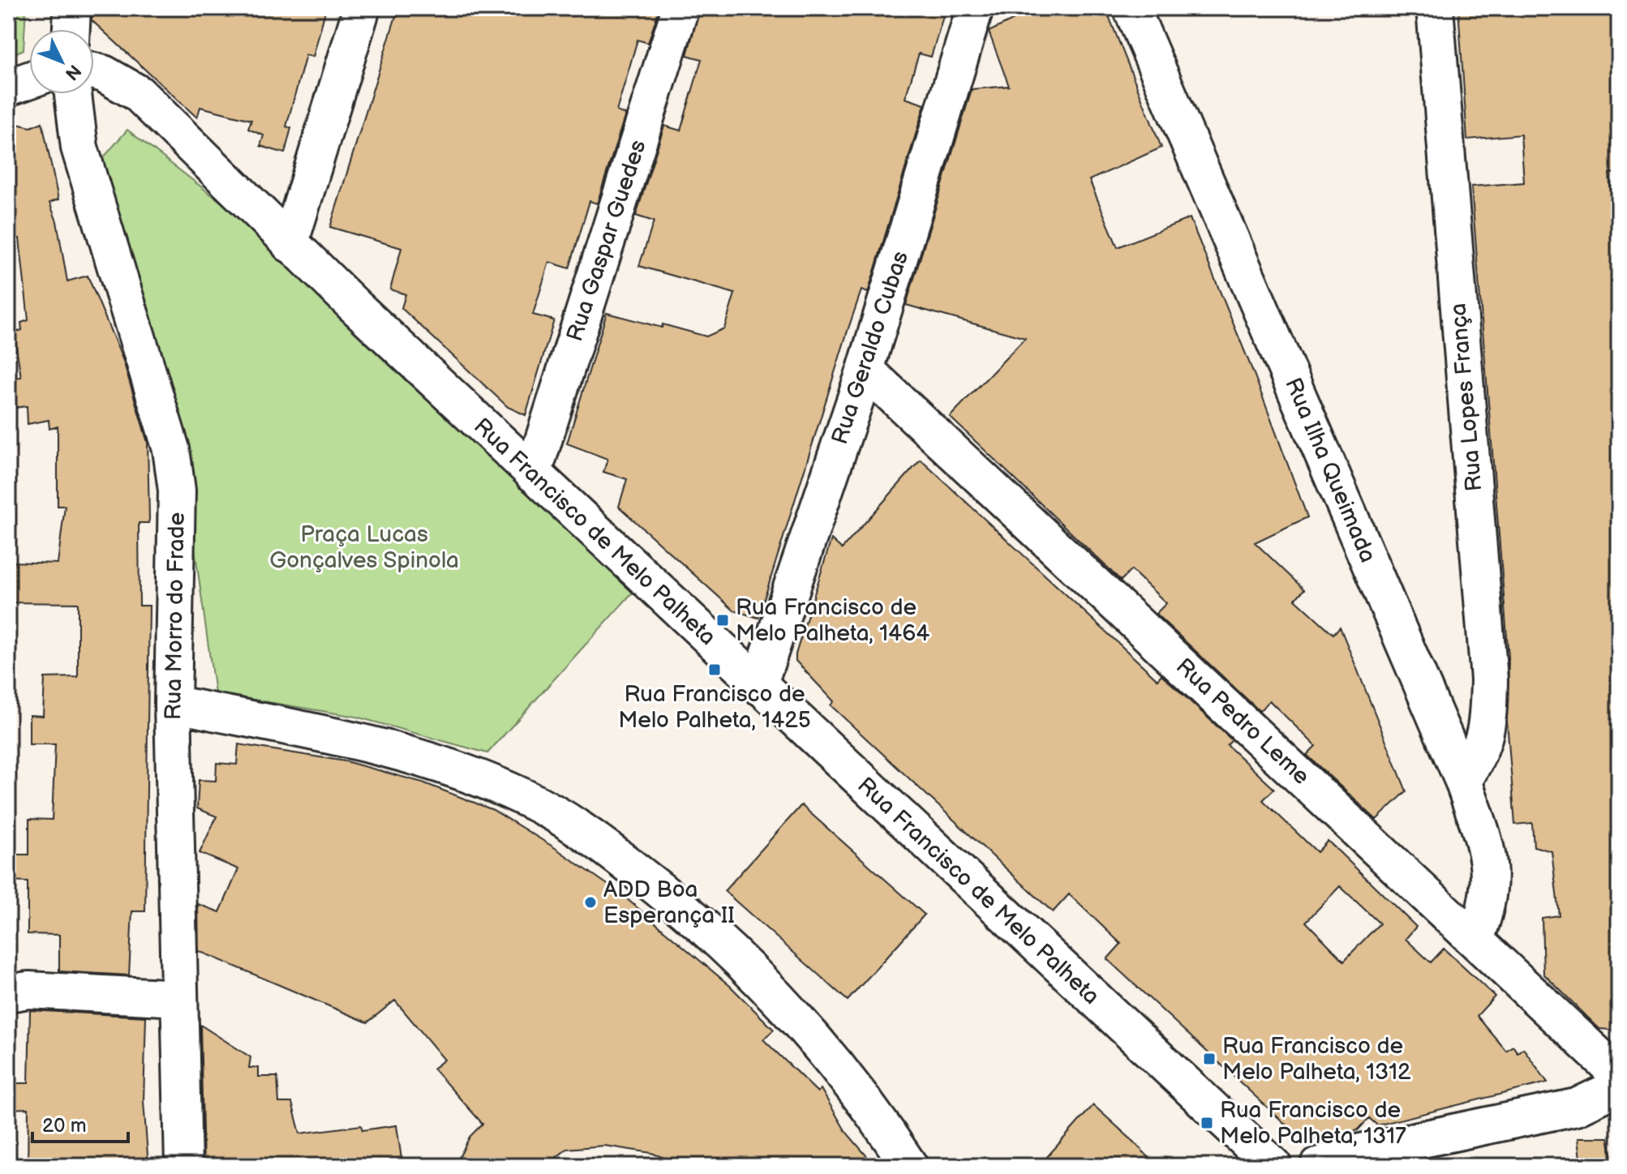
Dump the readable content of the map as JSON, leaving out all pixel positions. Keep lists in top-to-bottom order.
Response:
{
  "streets": {
    "street": [
      "Rua Gaspar Guedes",
      "Rua Geraldo Cubas",
      "Rua Lopes França",
      "Rua Ilha Queimada",
      "Rua Francisco de Melo Palheta",
      "Rua Morro do Frade",
      "Rua Pedro Leme"
    ]
  },
  "crossings": [
    ["Rua Gaspar Guedes", "Rua Francisco de Melo Palheta"],
    ["Rua Geraldo Cubas", "Rua Francisco de Melo Palheta"],
    ["Rua Geraldo Cubas", "Rua Pedro Leme"],
    ["Rua Lopes França", "Rua Ilha Queimada"],
    ["Rua Ilha Queimada", "Rua Pedro Leme"]
  ],
  "parks": ["Praça Lucas Gonçalves Spinola"],
  "places": {
    "transit": [
      "Rua Francisco de Melo Palheta, 1464",
      "Rua Francisco de Melo Palheta, 1425",
      "Rua Francisco de Melo Palheta, 1312",
      "Rua Francisco de Melo Palheta, 1317"
    ],
    "other": ["ADD Boa Esperança II"]
  },
  "scale_bar": "20 m",
  "north": "bottom right"
}
